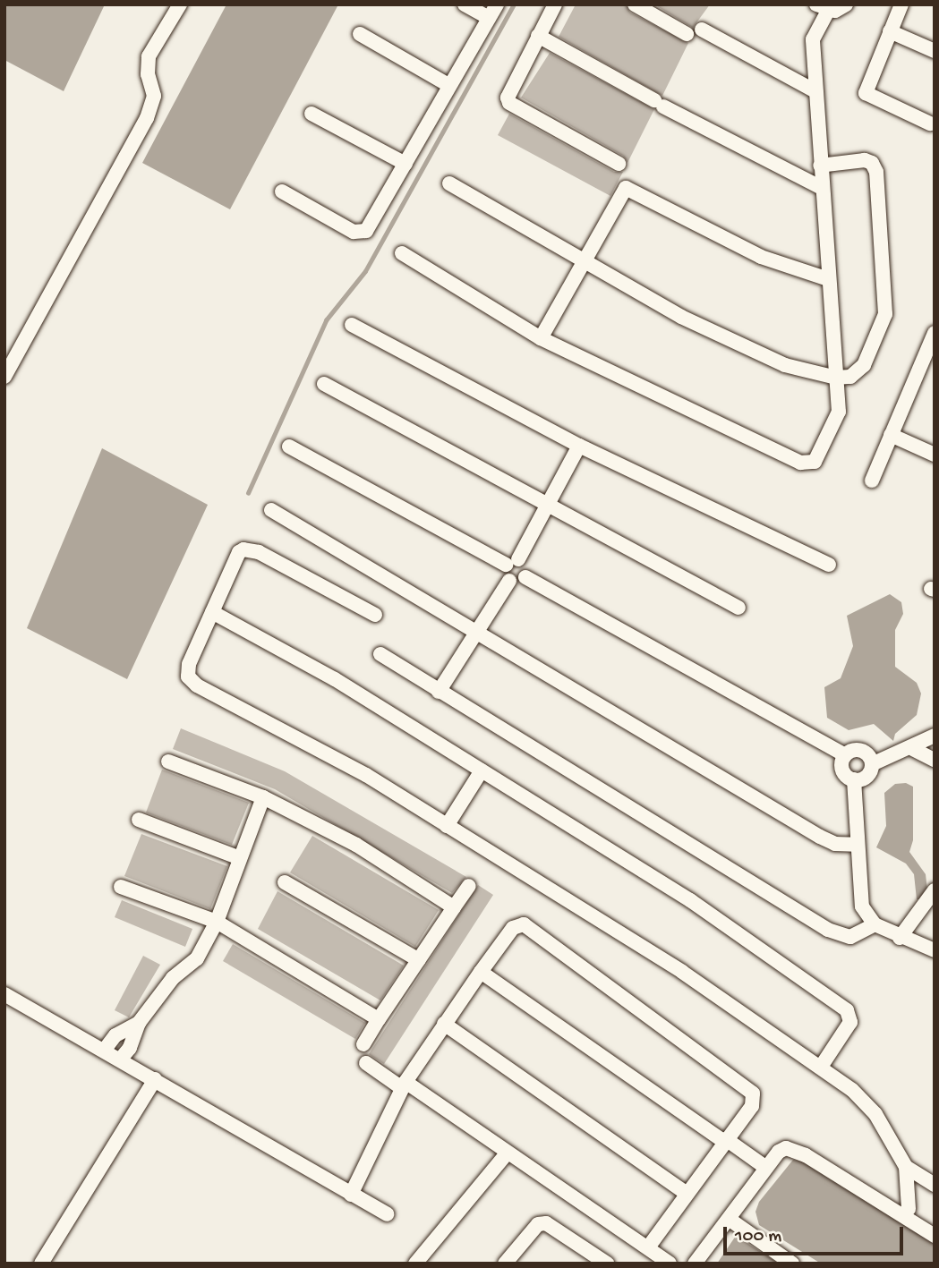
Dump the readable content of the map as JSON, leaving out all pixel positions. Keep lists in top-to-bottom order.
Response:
{
  "scale_bar": "100 m"
}
